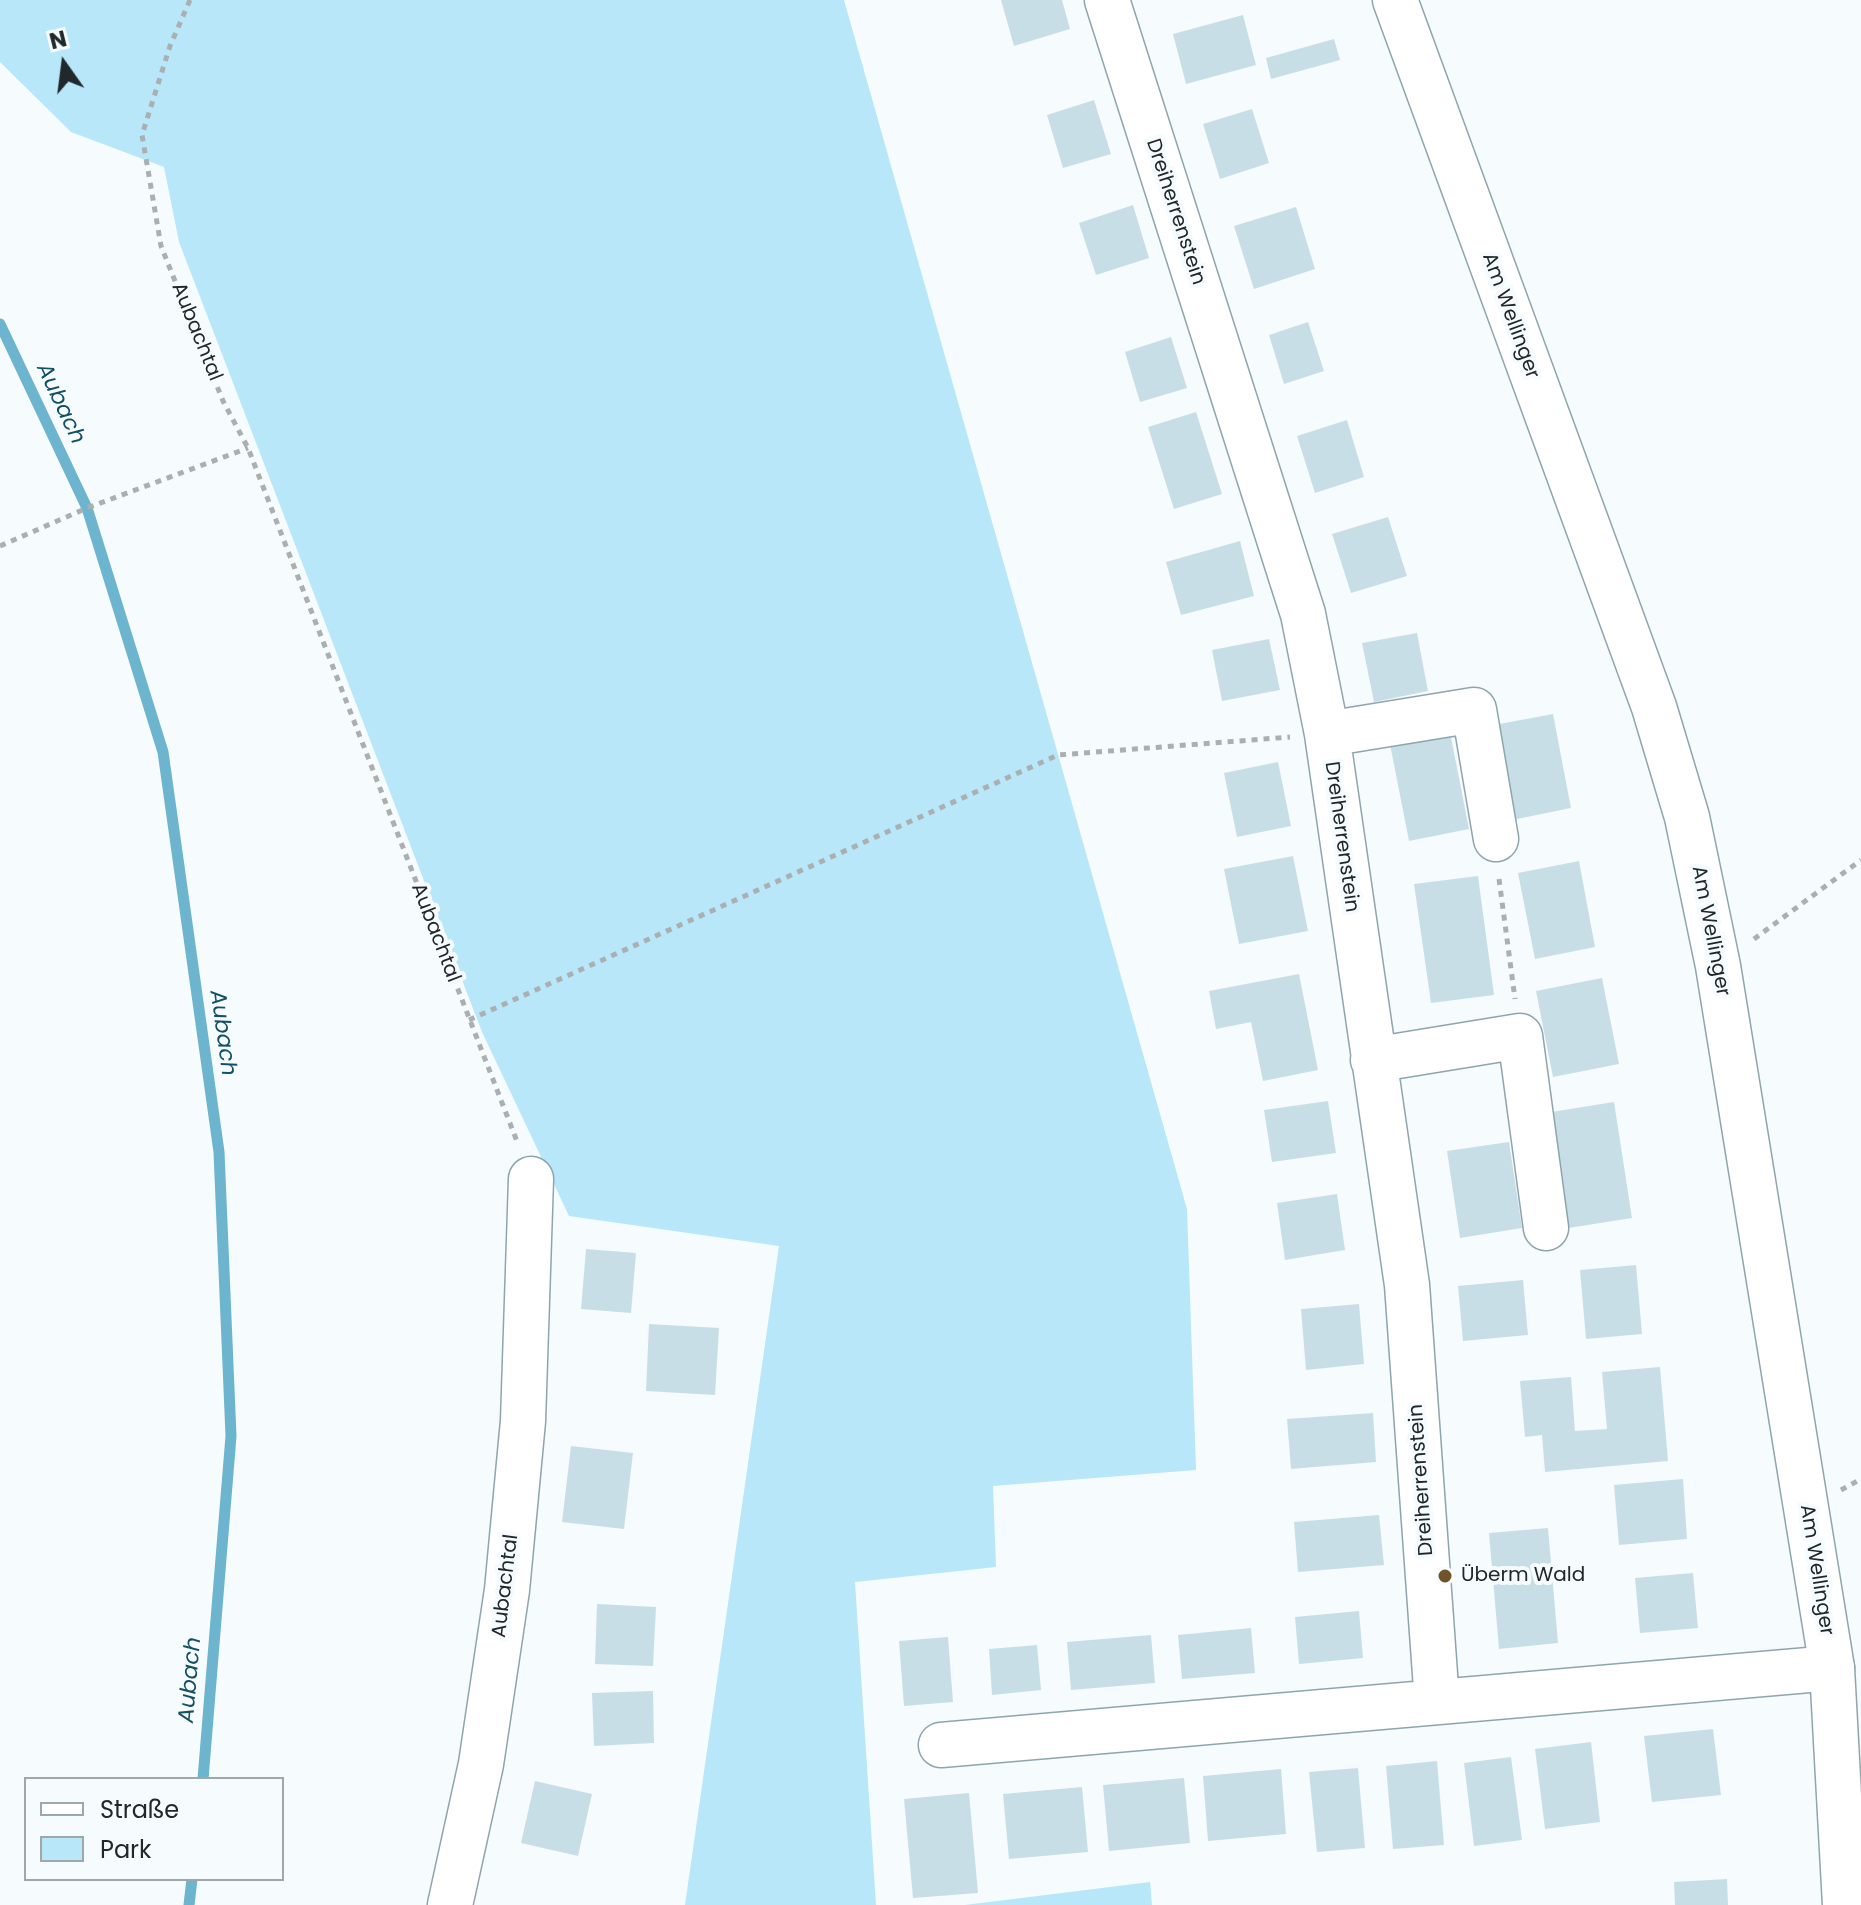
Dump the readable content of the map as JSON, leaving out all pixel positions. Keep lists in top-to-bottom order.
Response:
{
  "streets": {
    "street": ["Dreiherrenstein", "Am Wellinger", "Aubachtal"]
  },
  "water": ["Aubach"],
  "places": ["Überm Wald"],
  "legend": ["Straße", "Park"],
  "north": "top"
}
